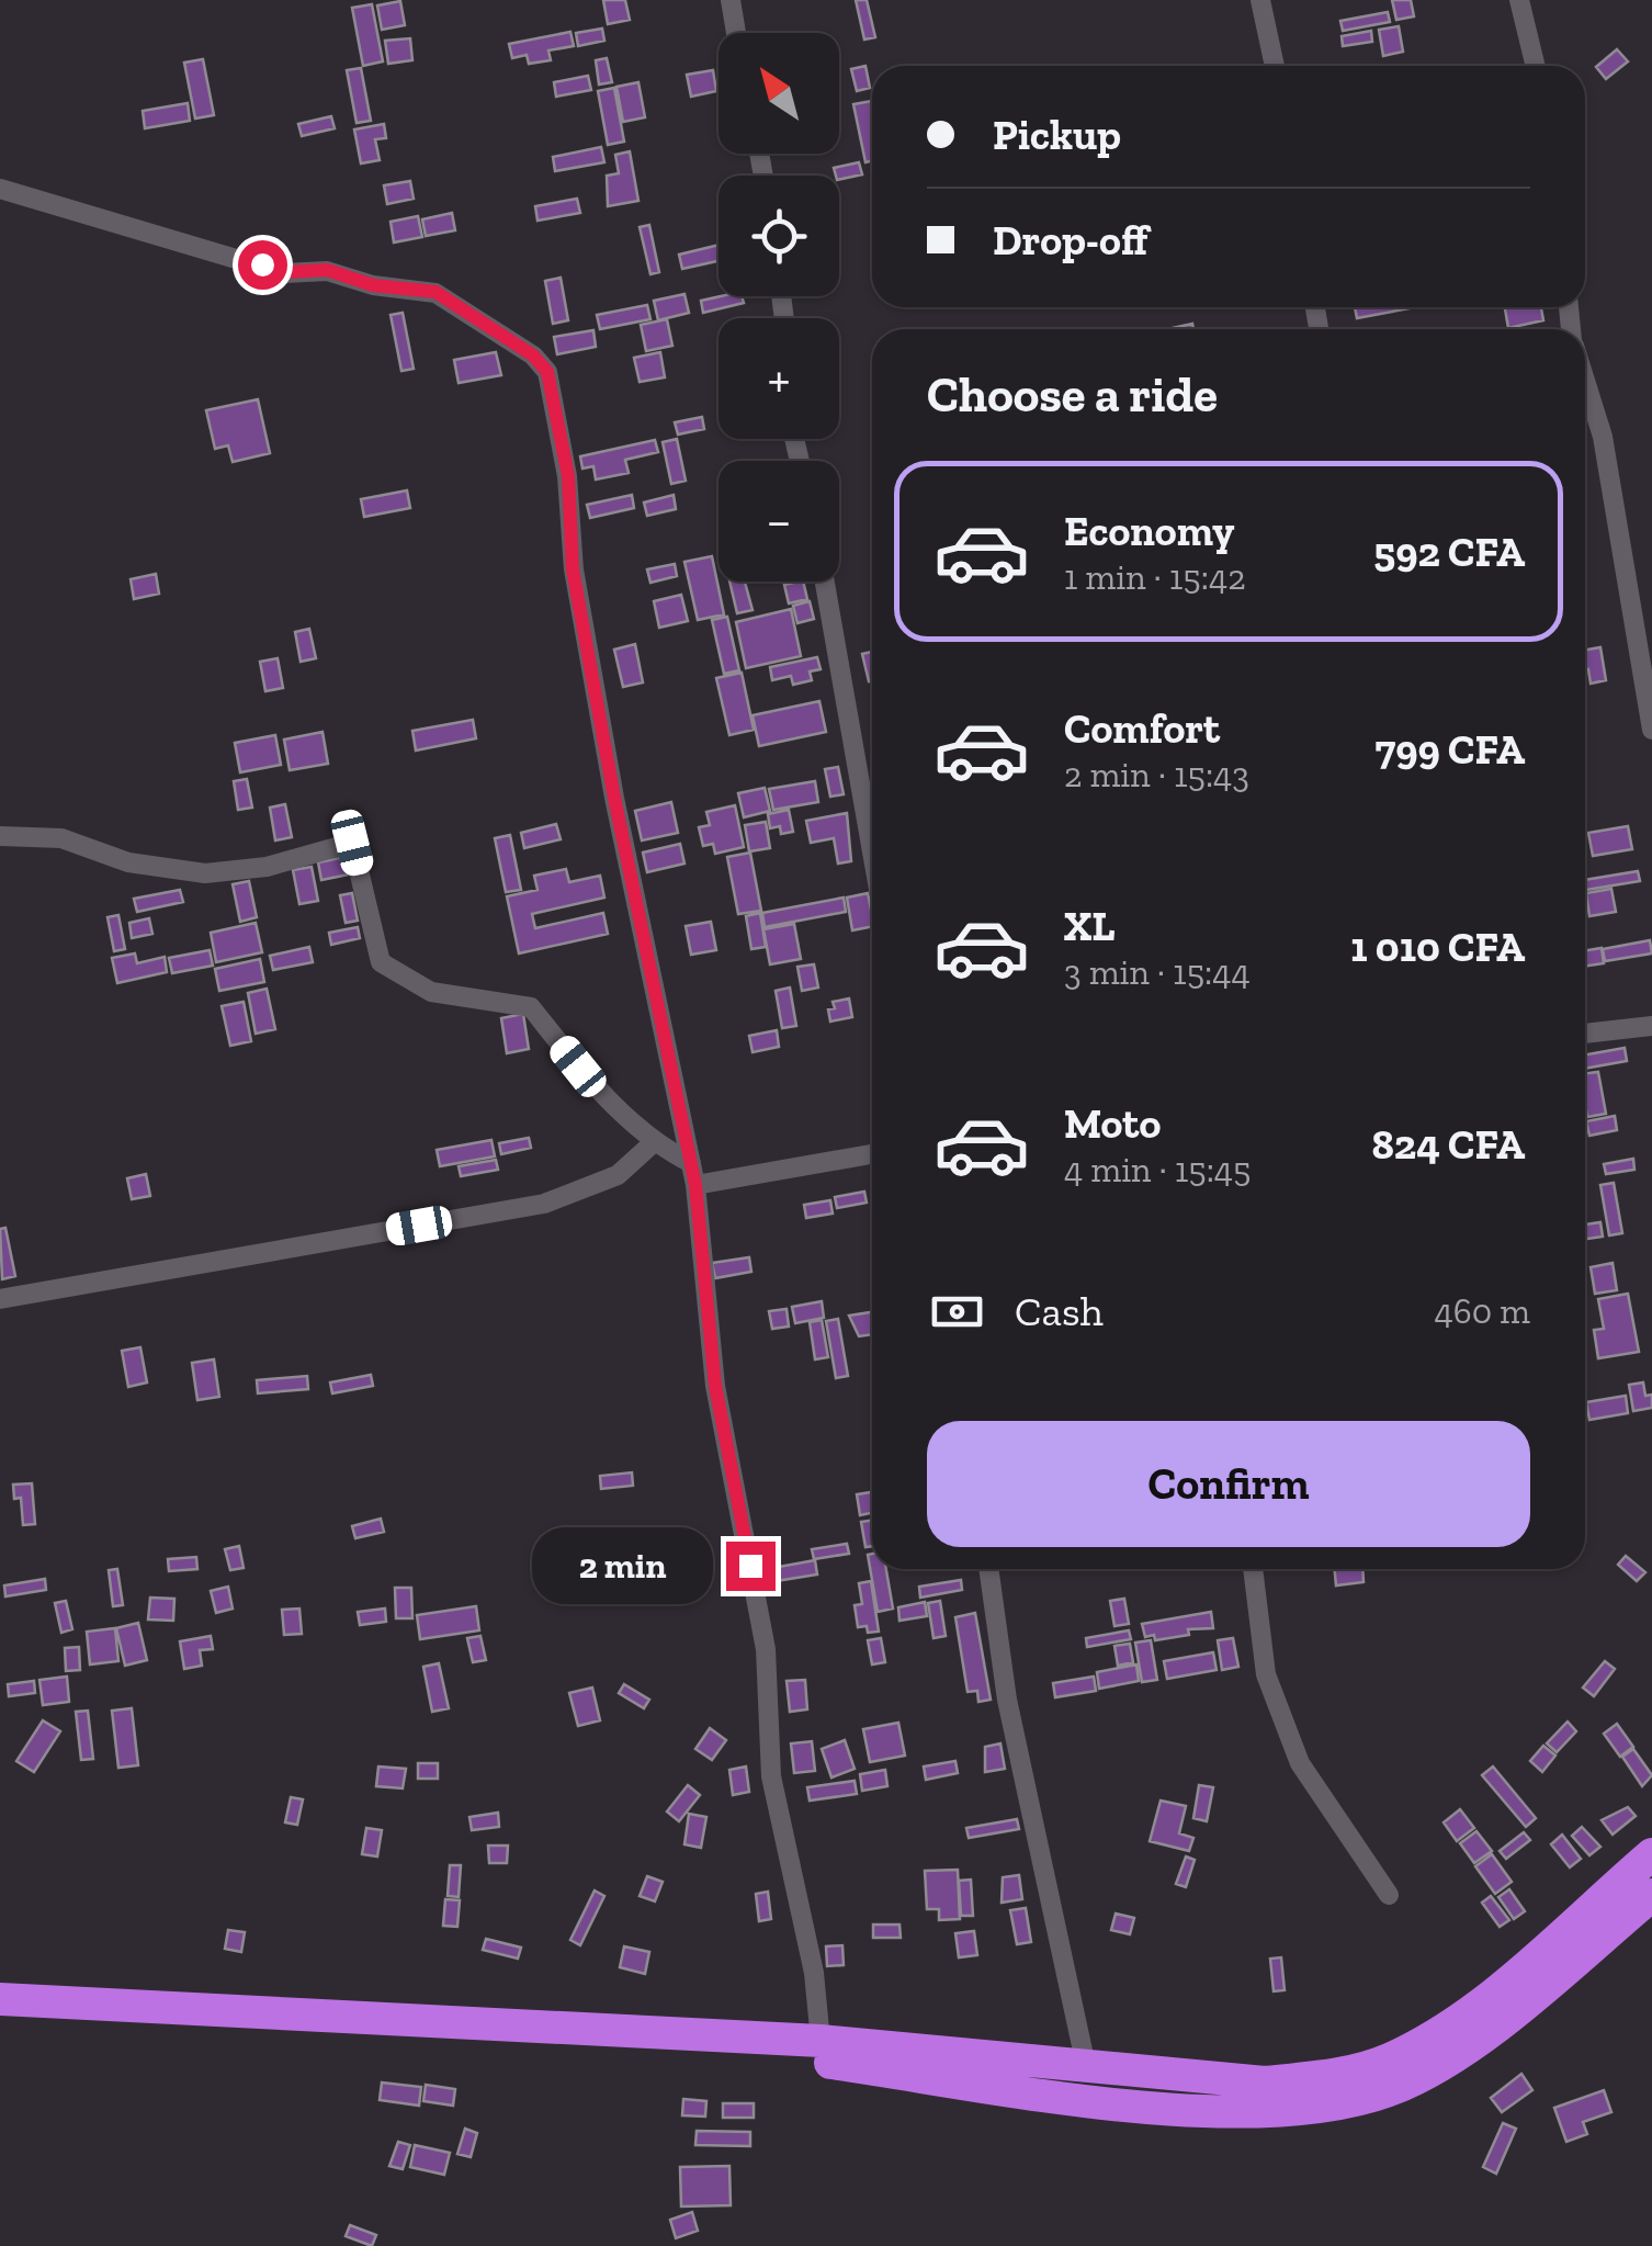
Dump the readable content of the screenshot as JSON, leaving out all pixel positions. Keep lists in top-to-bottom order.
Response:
{
  "north": "top left",
  "page": {
    "map_buttons": ["+", "−"],
    "banner": ["Pickup", "Drop-off"],
    "heading": "Choose a ride",
    "list": [
      {
        "name": "Economy",
        "note": "1 min · 15:42",
        "value": "592 CFA"
      },
      {
        "name": "Comfort",
        "note": "2 min · 15:43",
        "value": "799 CFA"
      },
      {
        "name": "XL",
        "note": "3 min · 15:44",
        "value": "1 010 CFA"
      },
      {
        "name": "Moto",
        "note": "4 min · 15:45",
        "value": "824 CFA"
      }
    ],
    "pay": ["Cash", "460 m"],
    "buttons": "Confirm",
    "bubble": "2 min"
  }
}
